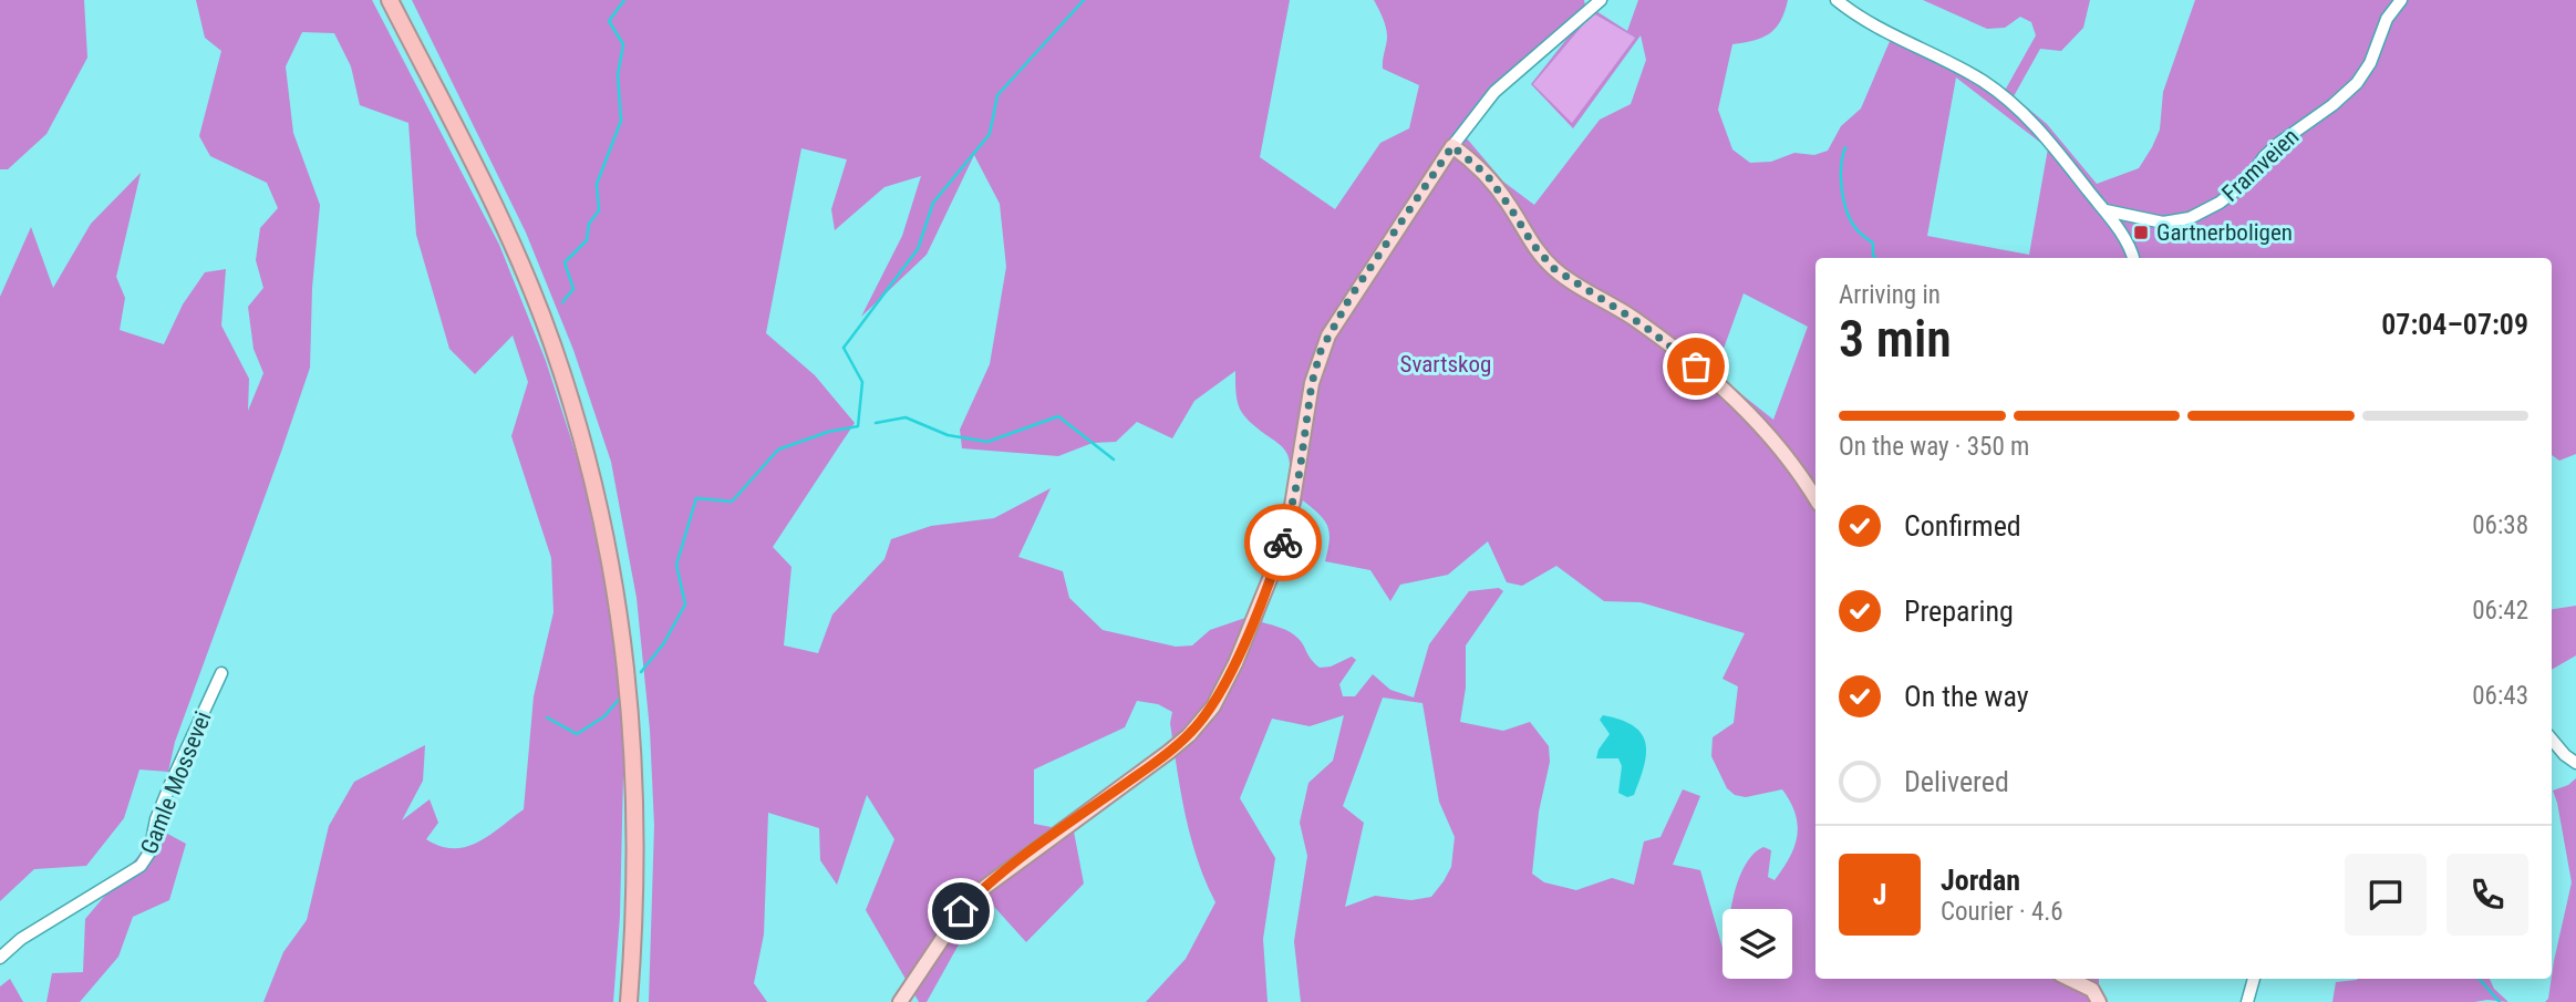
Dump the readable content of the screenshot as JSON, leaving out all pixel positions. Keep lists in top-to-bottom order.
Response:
{
  "streets": {
    "street": ["Framveien", "Gamle Mossevei"]
  },
  "parks": ["Svartskog"],
  "places": {
    "transit": ["Gartnerboligen"]
  },
  "page": {
    "heading": ["3 min", "Arriving in", "07:04–07:09"],
    "panel": ["Jordan", "Courier · 4.6"],
    "bar": "On the way · 350 m",
    "list": [
      ["Confirmed", "06:38"],
      ["Preparing", "06:42"],
      ["On the way", "06:43"],
      "Delivered"
    ],
    "round": "J"
  }
}
